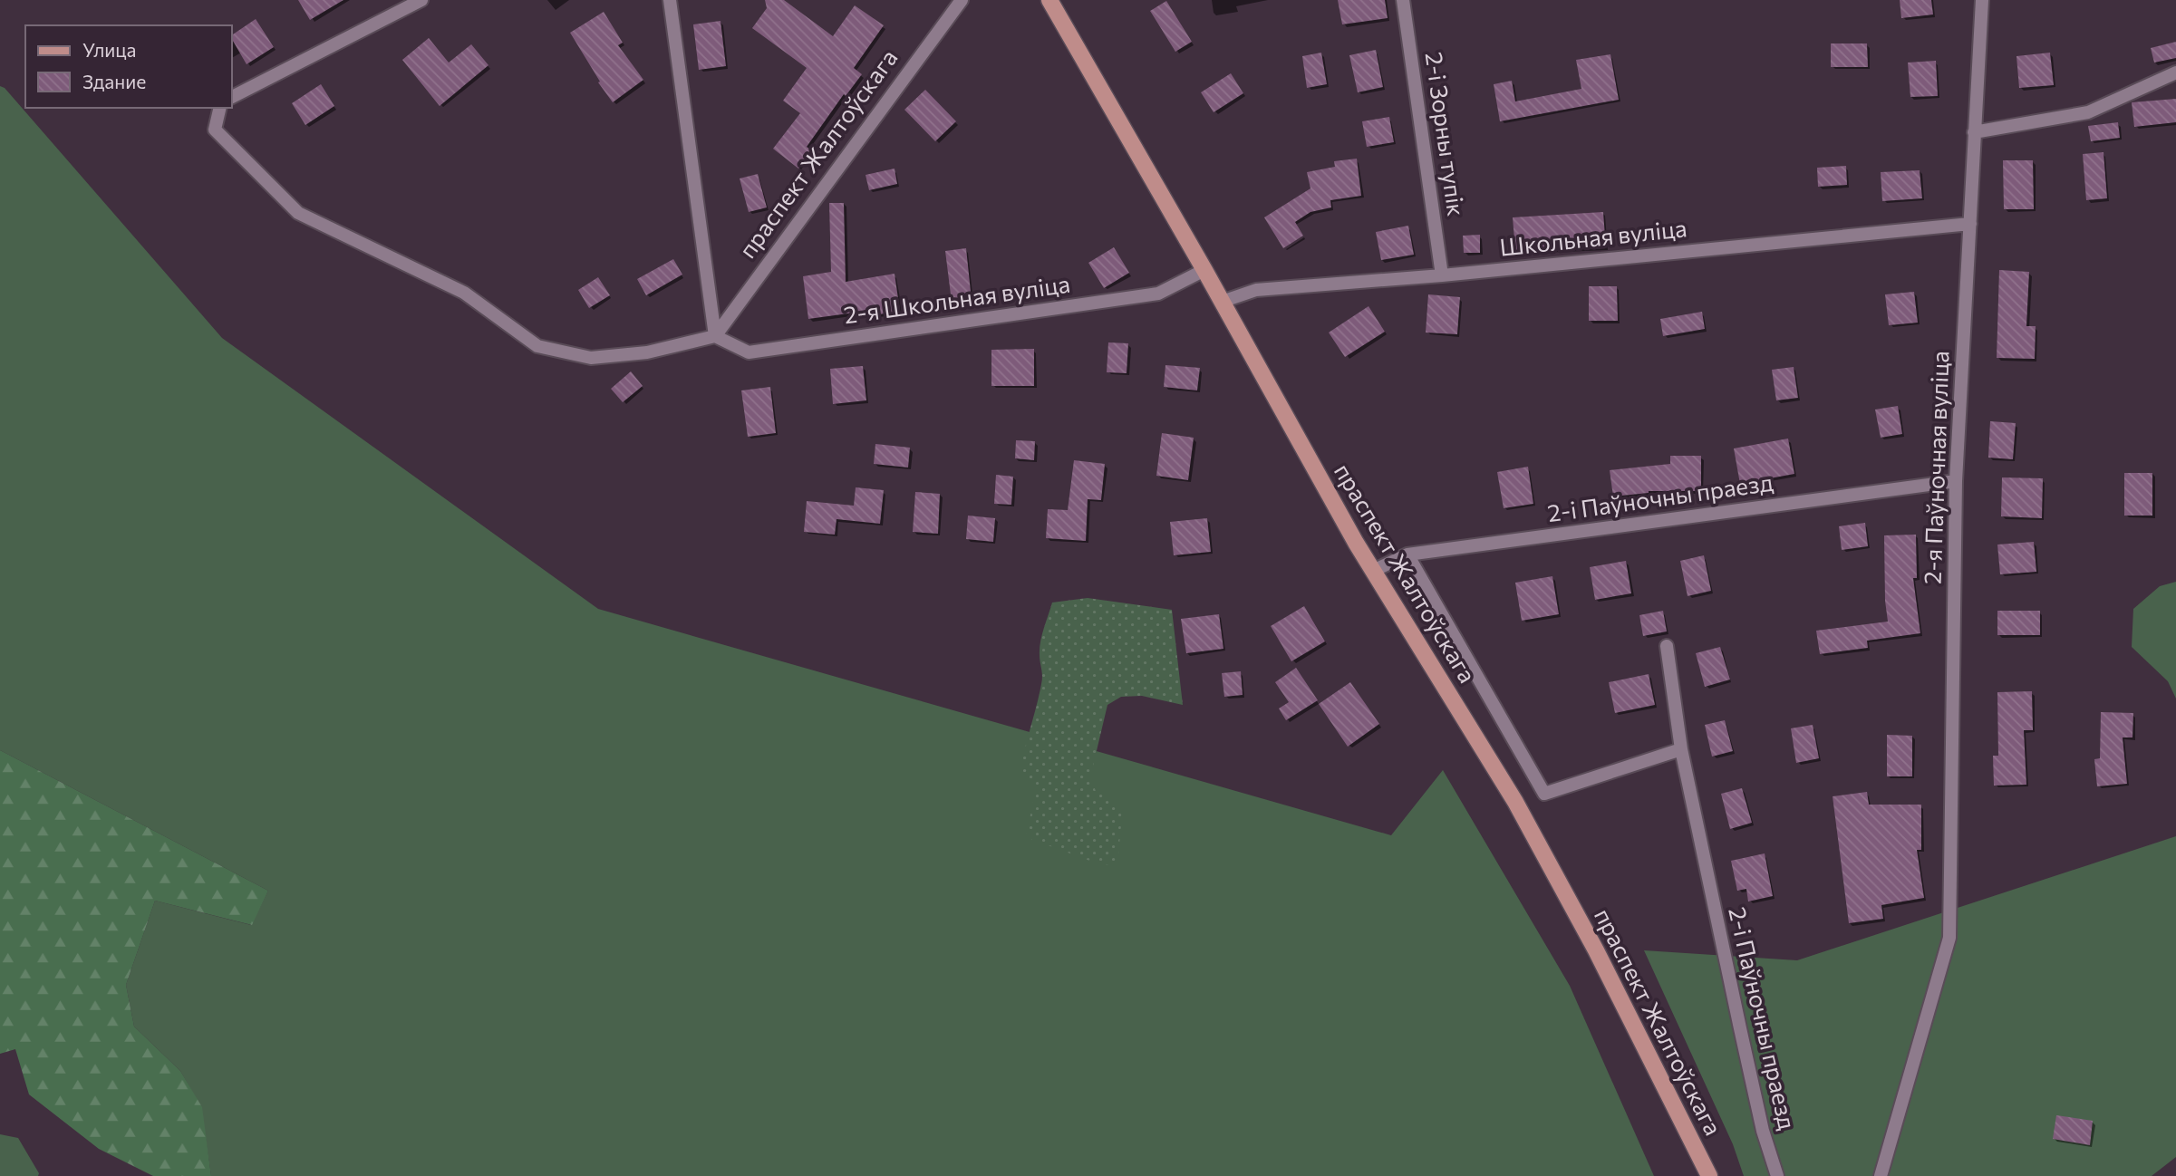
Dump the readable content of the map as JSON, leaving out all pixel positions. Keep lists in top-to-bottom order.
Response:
{
  "streets": {
    "main road": ["праспект Жалтоўскага"],
    "street": [
      "2-і Зорны тупік",
      "Школьная вуліца",
      "2-я Школьная вуліца",
      "2-я Паўночная вуліца",
      "2-і Паўночны праезд"
    ]
  },
  "crossings": [
    ["2-і Зорны тупік", "Школьная вуліца"],
    ["праспект Жалтоўскага", "Школьная вуліца"],
    ["праспект Жалтоўскага", "2-я Школьная вуліца"],
    ["праспект Жалтоўскага", "2-і Паўночны праезд"],
    ["Школьная вуліца", "2-я Паўночная вуліца"],
    ["2-я Паўночная вуліца", "2-і Паўночны праезд"]
  ],
  "legend": ["Улица", "Здание"]
}
